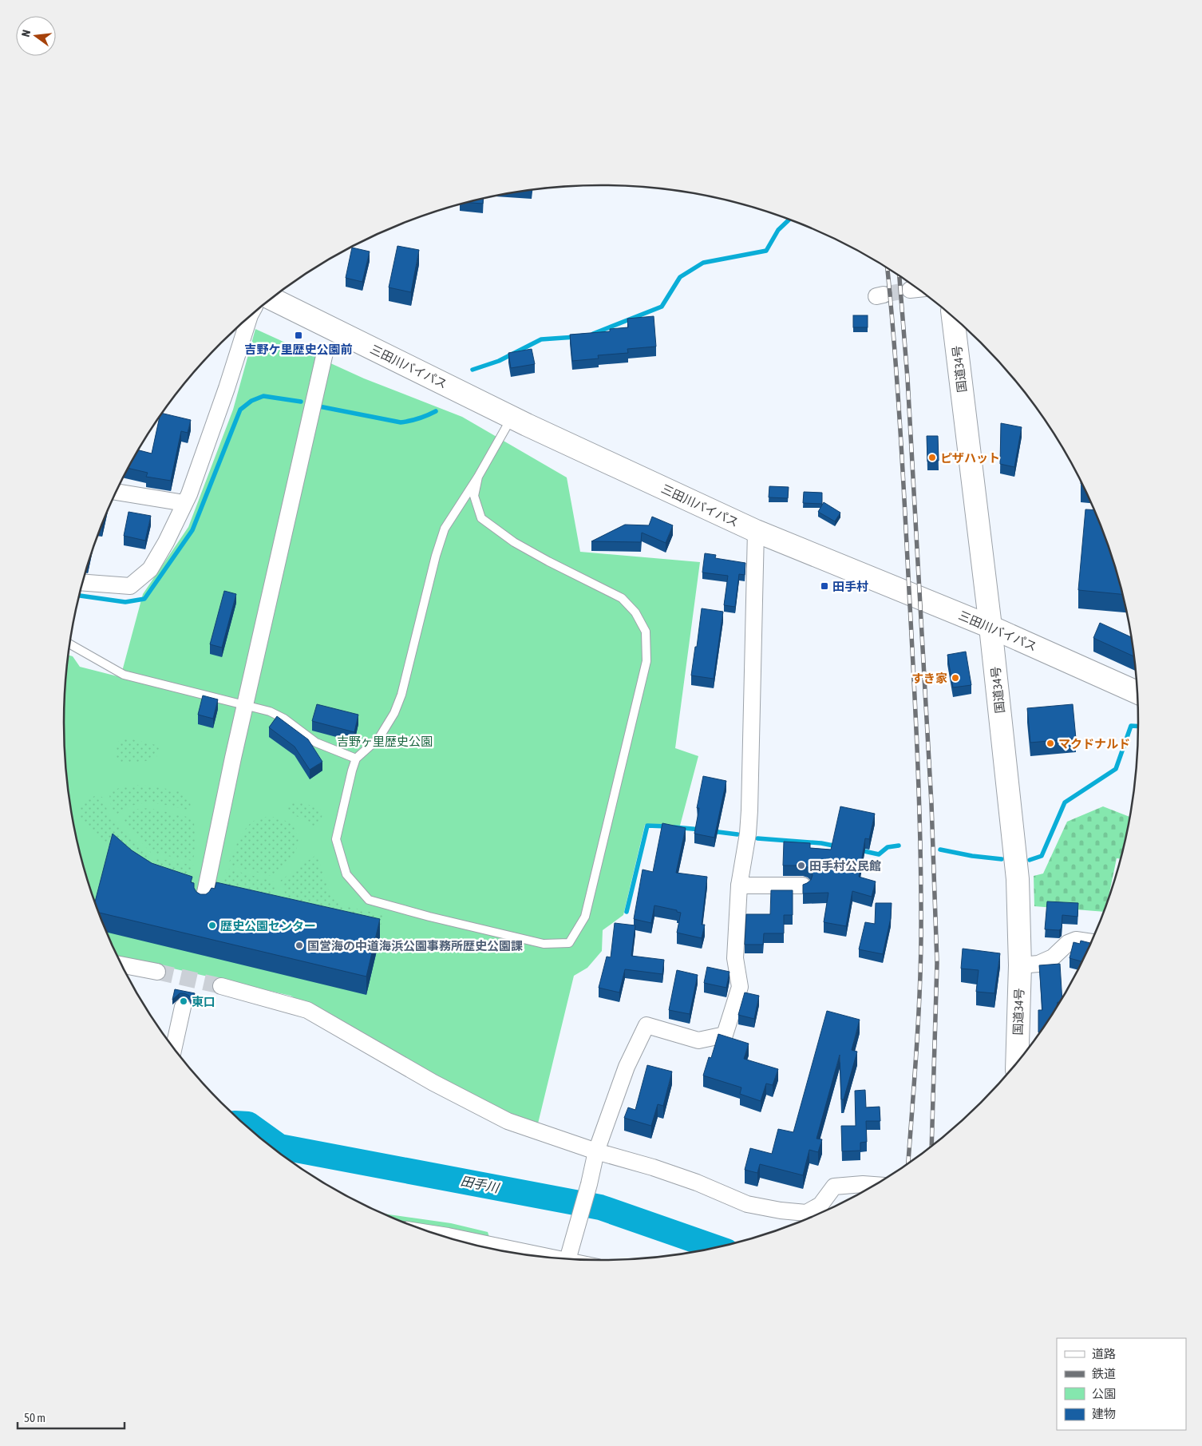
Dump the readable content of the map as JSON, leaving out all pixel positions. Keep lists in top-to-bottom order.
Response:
{
  "streets": {
    "highway": ["三田川バイパス", "国道34号"]
  },
  "crossings": [
    ["三田川バイパス", "国道34号"]
  ],
  "water": ["田手川"],
  "parks": ["吉野ヶ里歴史公園"],
  "places": {
    "transit": ["吉野ケ里歴史公園前", "田手村"],
    "other": [
      "ピザハット",
      "すき家",
      "マクドナルド",
      "田手村公民館",
      "歴史公園センター",
      "国営海の中道海浜公園事務所歴史公園課",
      "東口"
    ]
  },
  "legend": [
    "道路",
    "鉄道",
    "公園",
    "建物"
  ],
  "scale_bar": "50 m",
  "north": "left"
}
